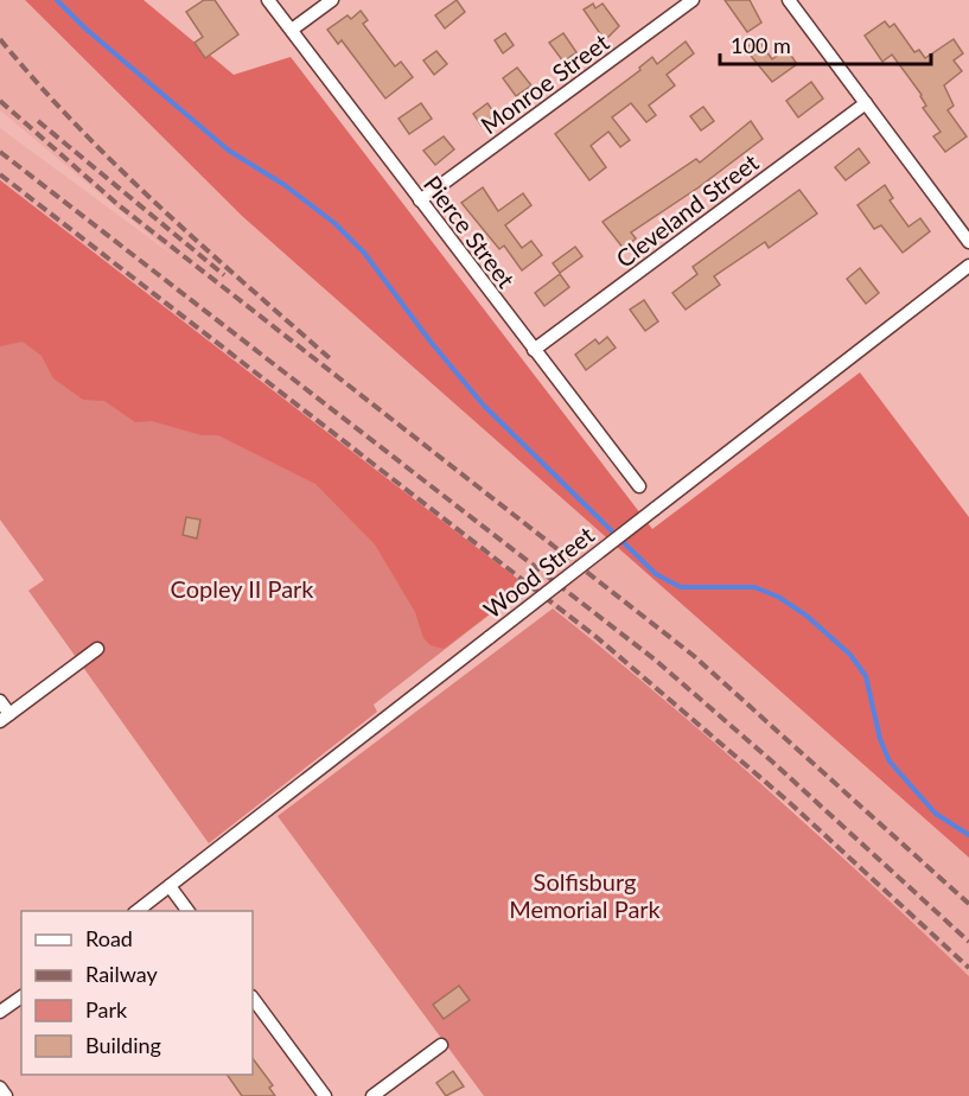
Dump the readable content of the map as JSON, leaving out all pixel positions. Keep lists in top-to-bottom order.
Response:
{
  "streets": {
    "street": [
      "Monroe Street",
      "Cleveland Street",
      "Pierce Street",
      "Wood Street"
    ]
  },
  "crossings": [
    ["Monroe Street", "Pierce Street"],
    ["Cleveland Street", "Pierce Street"]
  ],
  "parks": ["Copley II Park", "Solfisburg Memorial Park"],
  "legend": [
    "Road",
    "Railway",
    "Park",
    "Building"
  ],
  "scale_bar": "100 m"
}
